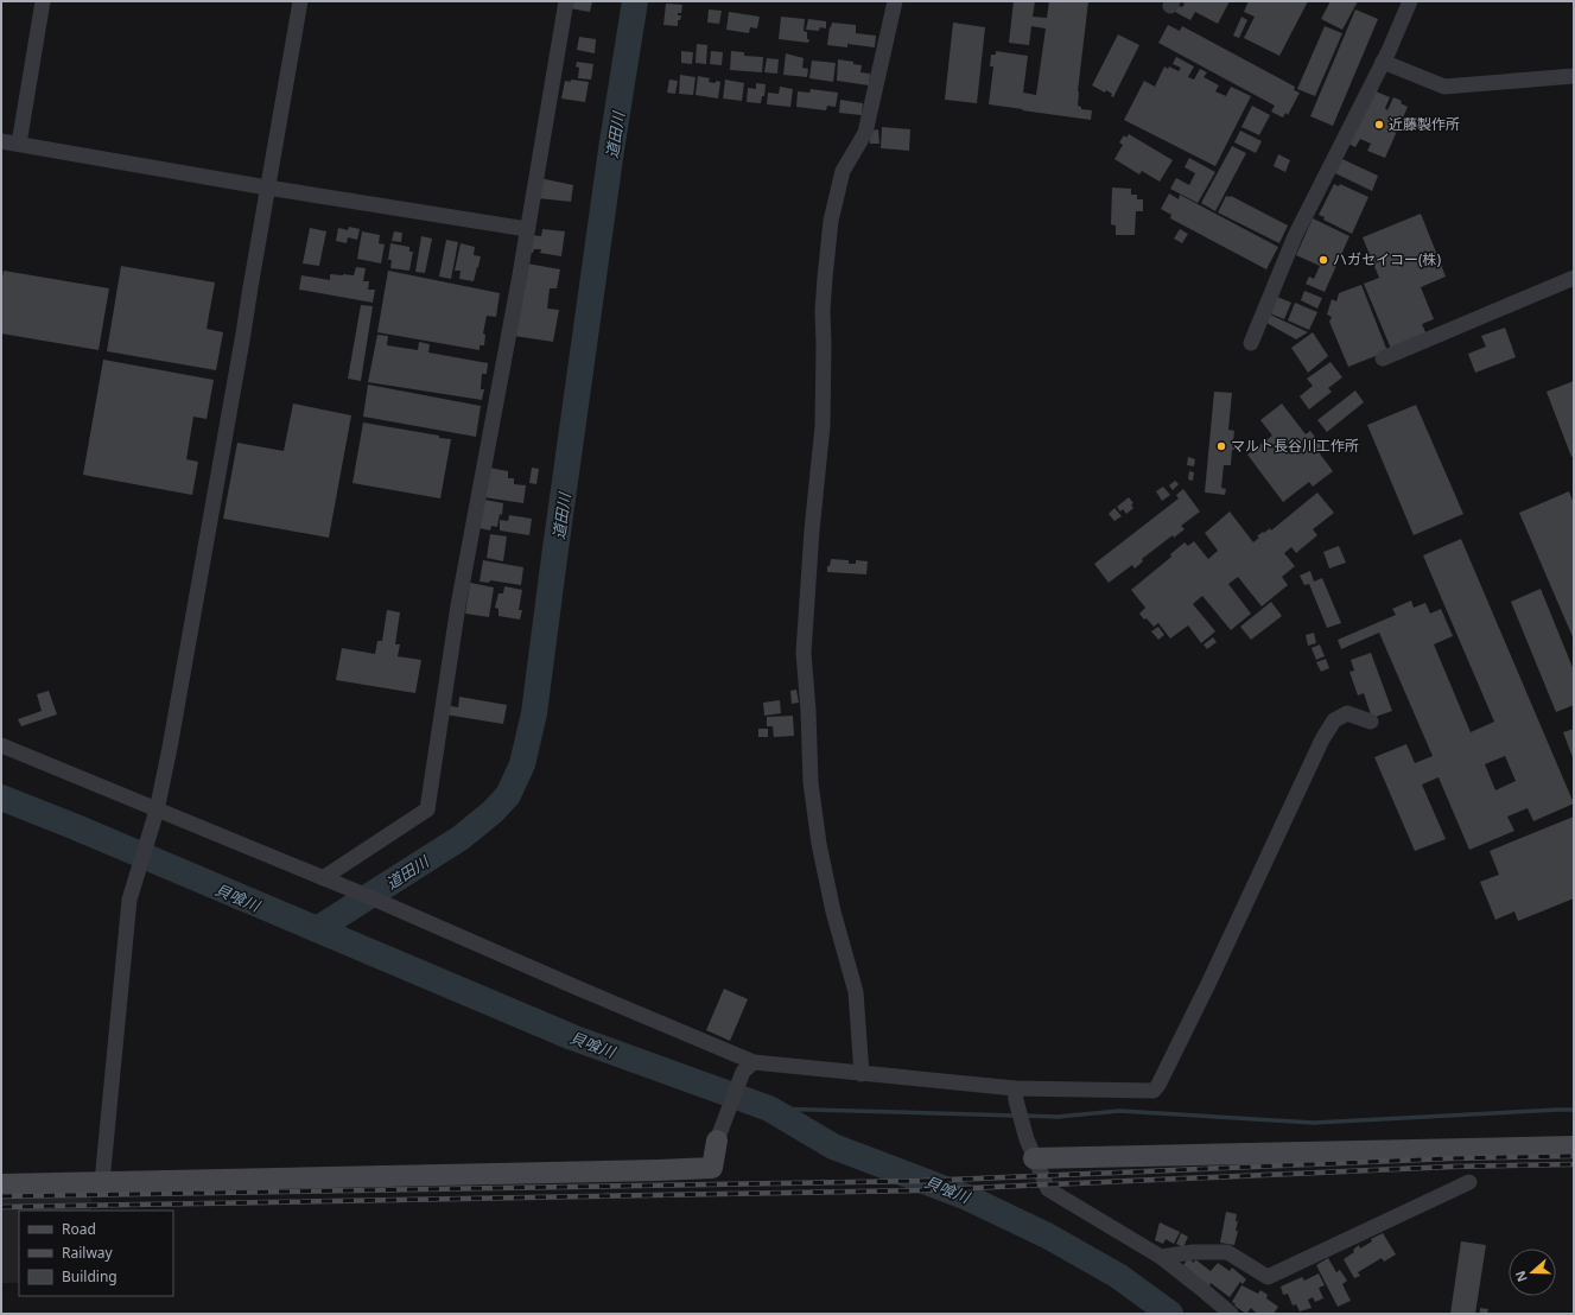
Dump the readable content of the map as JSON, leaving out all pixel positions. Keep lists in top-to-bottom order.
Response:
{
  "water": ["道田川", "貝喰川"],
  "places": ["近藤製作所", "ハガセイコー(株)", "マルト長谷川工作所"],
  "legend": ["Road", "Railway", "Building"],
  "north": "left"
}
